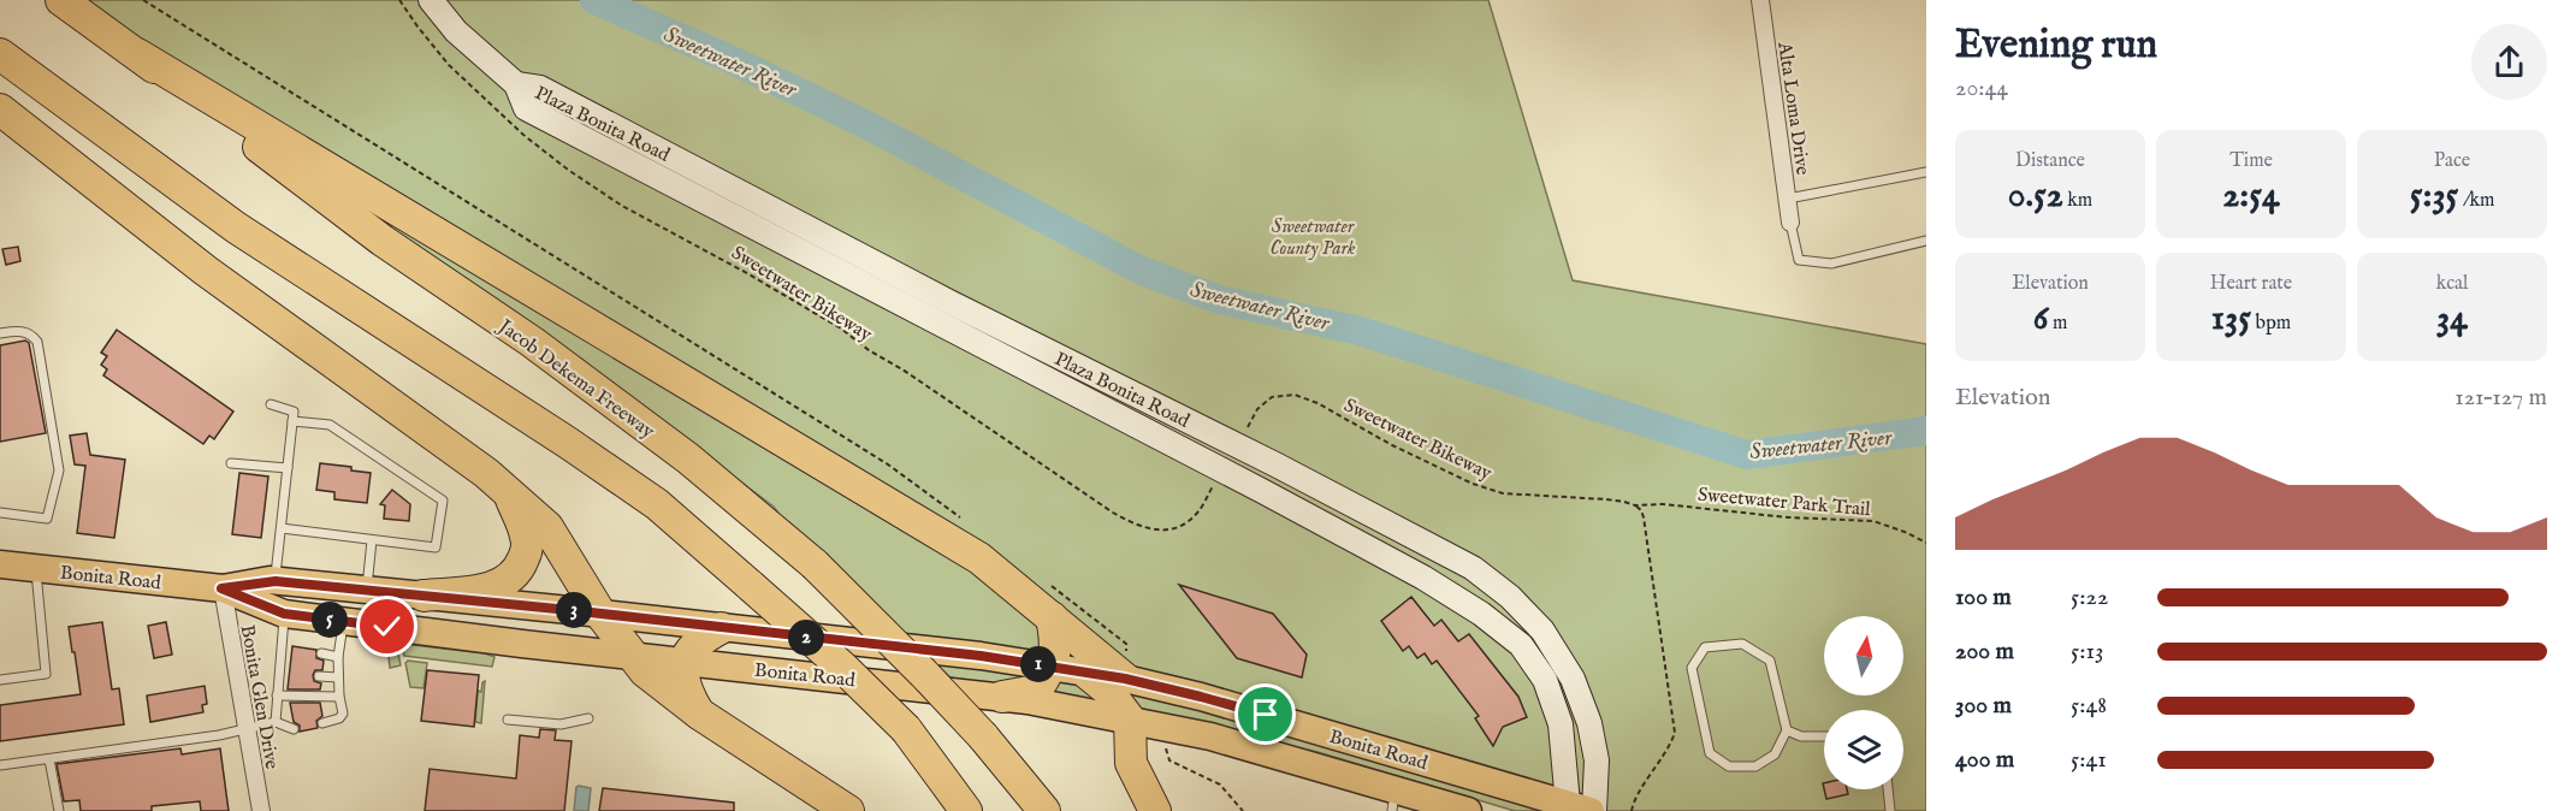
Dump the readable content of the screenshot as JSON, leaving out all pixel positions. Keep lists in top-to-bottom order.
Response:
{
  "streets": {
    "highway": ["Jacob Dekema Freeway"],
    "main road": ["Plaza Bonita Road", "Bonita Road"],
    "street": ["Alta Loma Drive", "Bonita Glen Drive"],
    "path": ["Sweetwater Bikeway", "Sweetwater Park Trail"]
  },
  "crossings": [
    ["Plaza Bonita Road", "Bonita Road"],
    ["Sweetwater Bikeway", "Sweetwater Park Trail"],
    ["Bonita Road", "Bonita Glen Drive"]
  ],
  "water": ["Sweetwater River"],
  "parks": ["Sweetwater County Park"],
  "north": "top",
  "page": {
    "heading": ["Evening run", "20:44"],
    "stats": [
      ["Distance", "0.52 km"],
      ["Time", "2:54"],
      ["Pace", "5:35 /km"],
      ["Elevation", "6 m"],
      ["Heart rate", "135 bpm"],
      ["kcal", "34"]
    ],
    "chart": ["Elevation", "121–127 m"],
    "list": [
      {
        "name": "100 m",
        "note": "5:22"
      },
      {
        "name": "200 m",
        "note": "5:13"
      },
      {
        "name": "300 m",
        "note": "5:48"
      },
      {
        "name": "400 m",
        "note": "5:41"
      }
    ],
    "pins": [
      "3",
      "5",
      "2",
      "1"
    ]
  }
}
